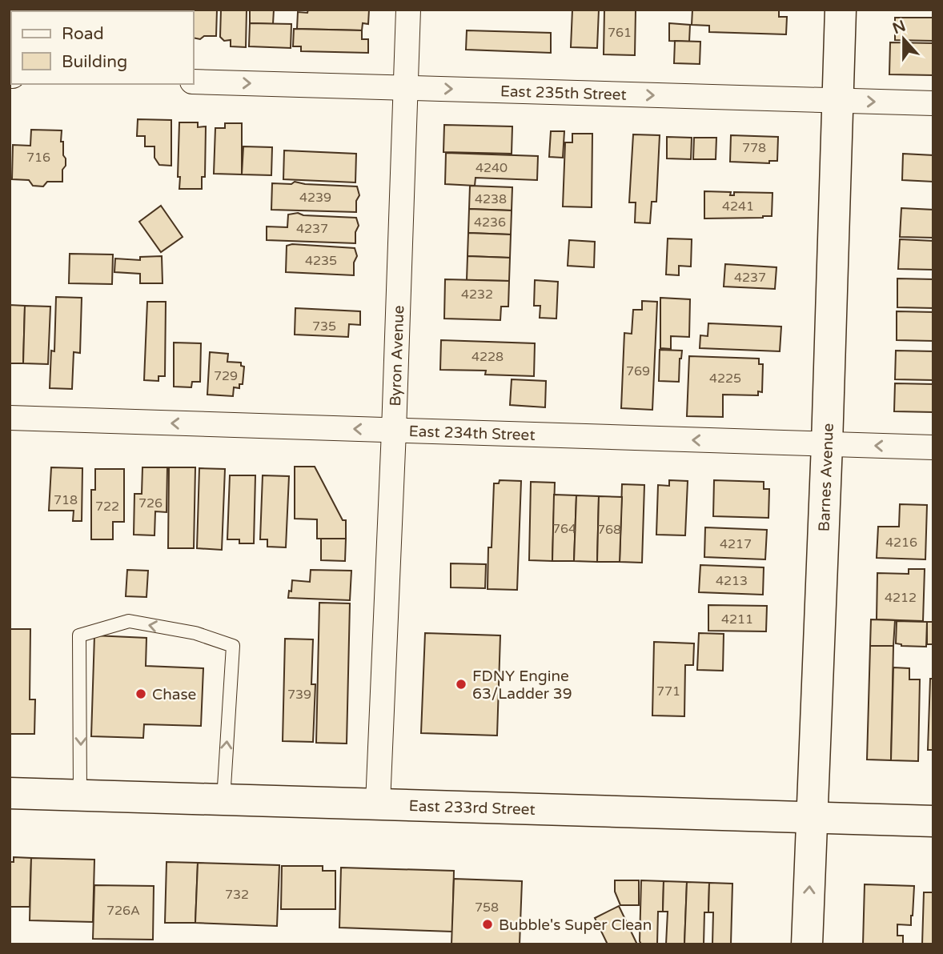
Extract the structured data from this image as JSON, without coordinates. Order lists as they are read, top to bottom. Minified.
{"streets":{"street":["East 235th Street","Byron Avenue","East 234th Street","Barnes Avenue","East 233rd Street"]},"crossings":[["East 235th Street","Byron Avenue"],["East 235th Street","Barnes Avenue"],["Byron Avenue","East 234th Street"],["Byron Avenue","East 233rd Street"],["East 234th Street","Barnes Avenue"],["Barnes Avenue","East 233rd Street"]],"one_way":["East 235th Street","East 234th Street"],"places":["FDNY Engine 63/Ladder 39","Chase","Bubble's Super Clean"],"house_numbers":["761","778","716","4240","4239","4238","4241","4236","4237","4235","4237","4232","735","4228","769","729","4225","718","726","722","764","768","4216","4217","4213","4212","4211","771","739","732","758","726A"],"legend":["Road","Building"],"north":"top"}
